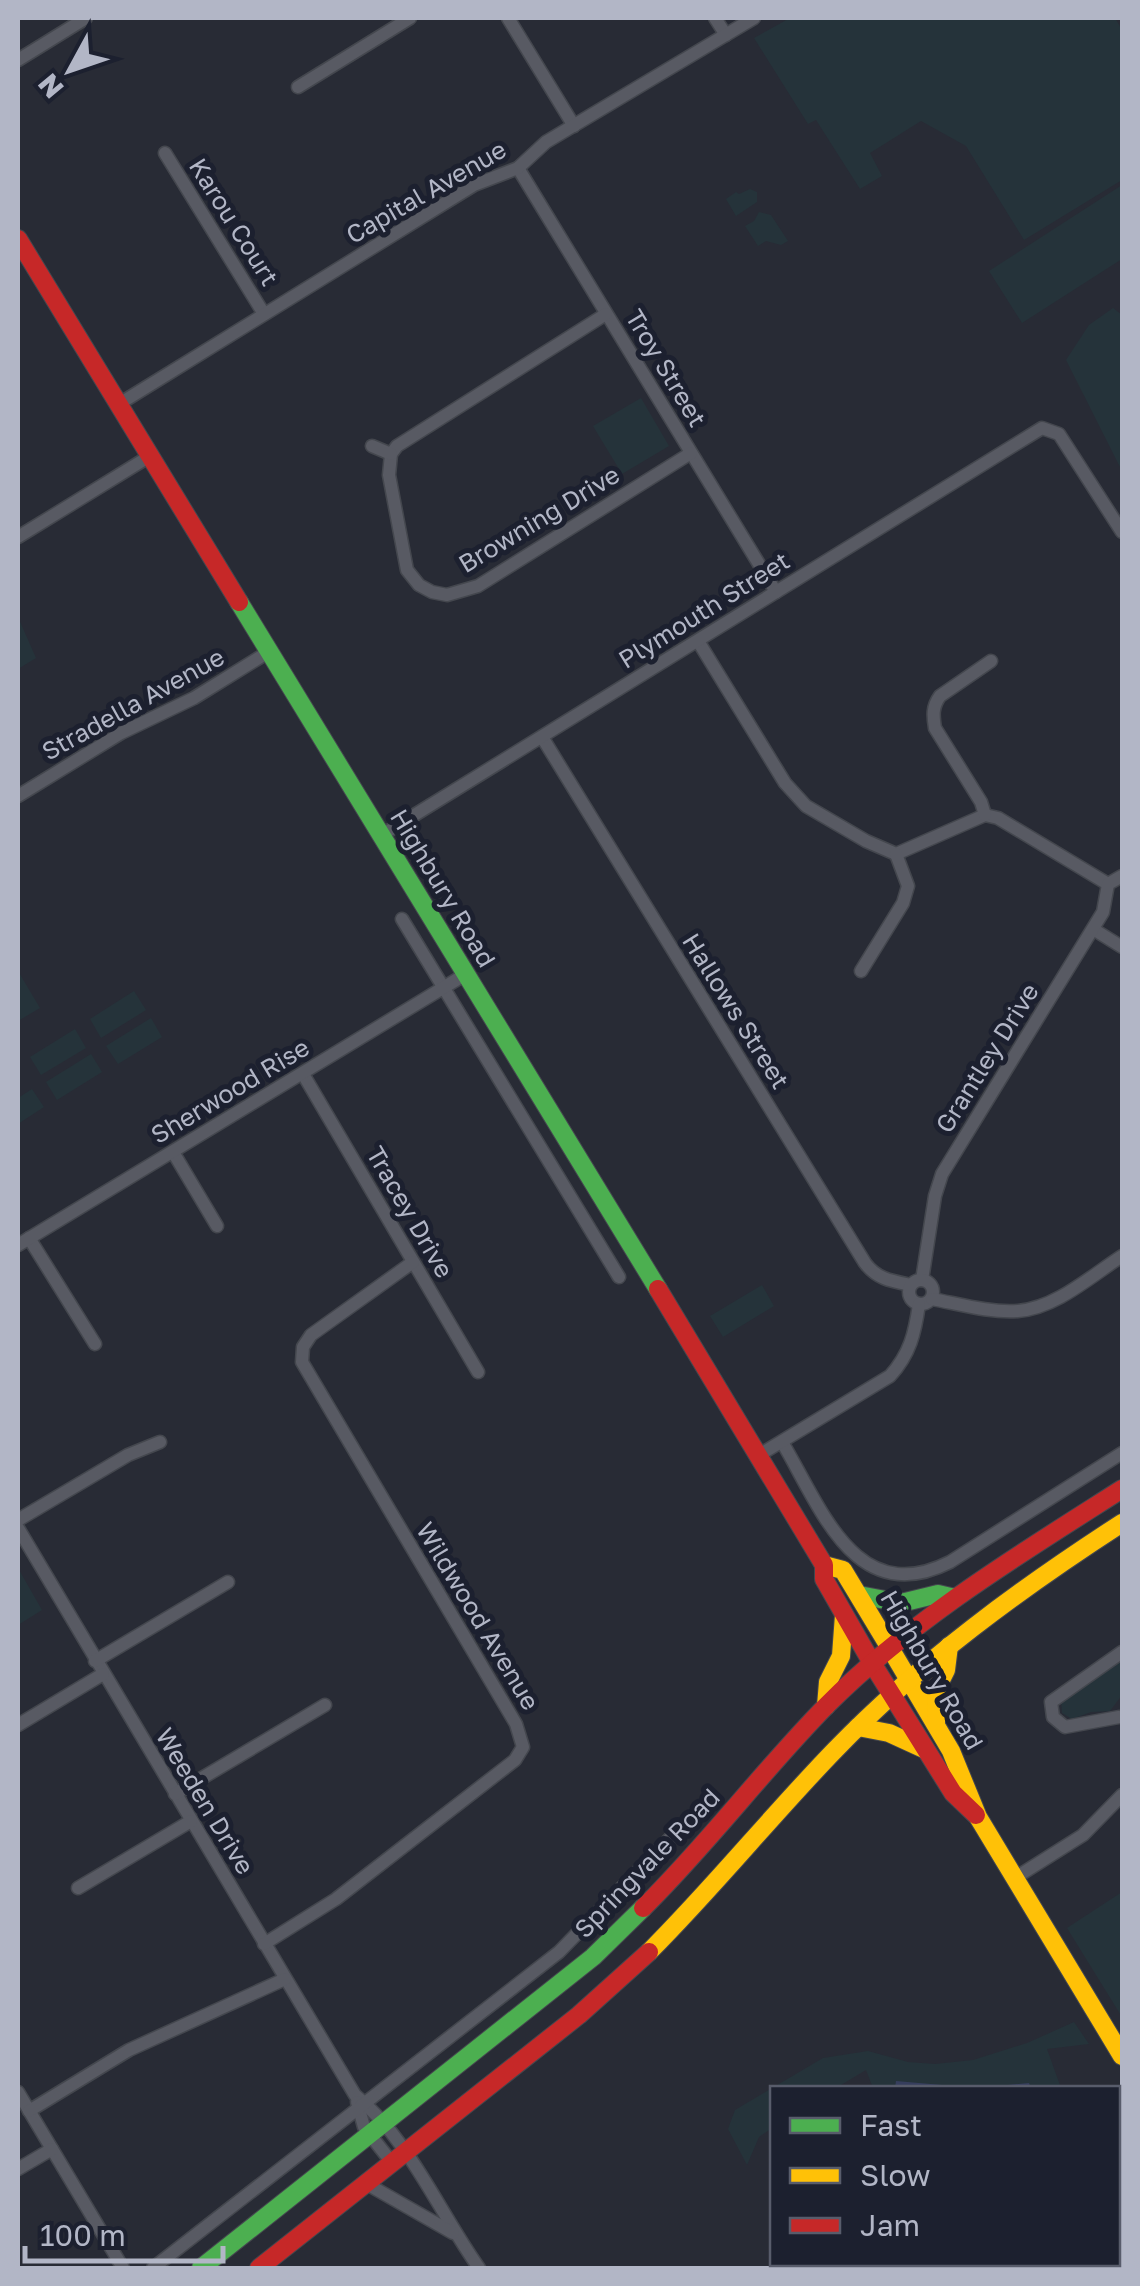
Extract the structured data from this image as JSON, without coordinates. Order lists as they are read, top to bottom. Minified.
{"streets":{"main road":["Highbury Road","Springvale Road"],"street":["Capital Avenue","Karou Court","Troy Street","Browning Drive","Plymouth Street","Stradella Avenue","Hallows Street","Grantley Drive","Sherwood Rise","Tracey Drive","Wildwood Avenue","Weeden Drive"]},"crossings":[["Capital Avenue","Karou Court"],["Capital Avenue","Troy Street"],["Capital Avenue","Highbury Road"],["Troy Street","Browning Drive"],["Troy Street","Plymouth Street"],["Plymouth Street","Highbury Road"],["Plymouth Street","Hallows Street"],["Stradella Avenue","Highbury Road"],["Highbury Road","Sherwood Rise"],["Highbury Road","Springvale Road"],["Hallows Street","Grantley Drive"],["Sherwood Rise","Tracey Drive"],["Tracey Drive","Wildwood Avenue"],["Wildwood Avenue","Weeden Drive"],["Weeden Drive","Springvale Road"]],"legend":["Fast","Slow","Jam"],"scale_bar":"100 m","north":"bottom left"}
